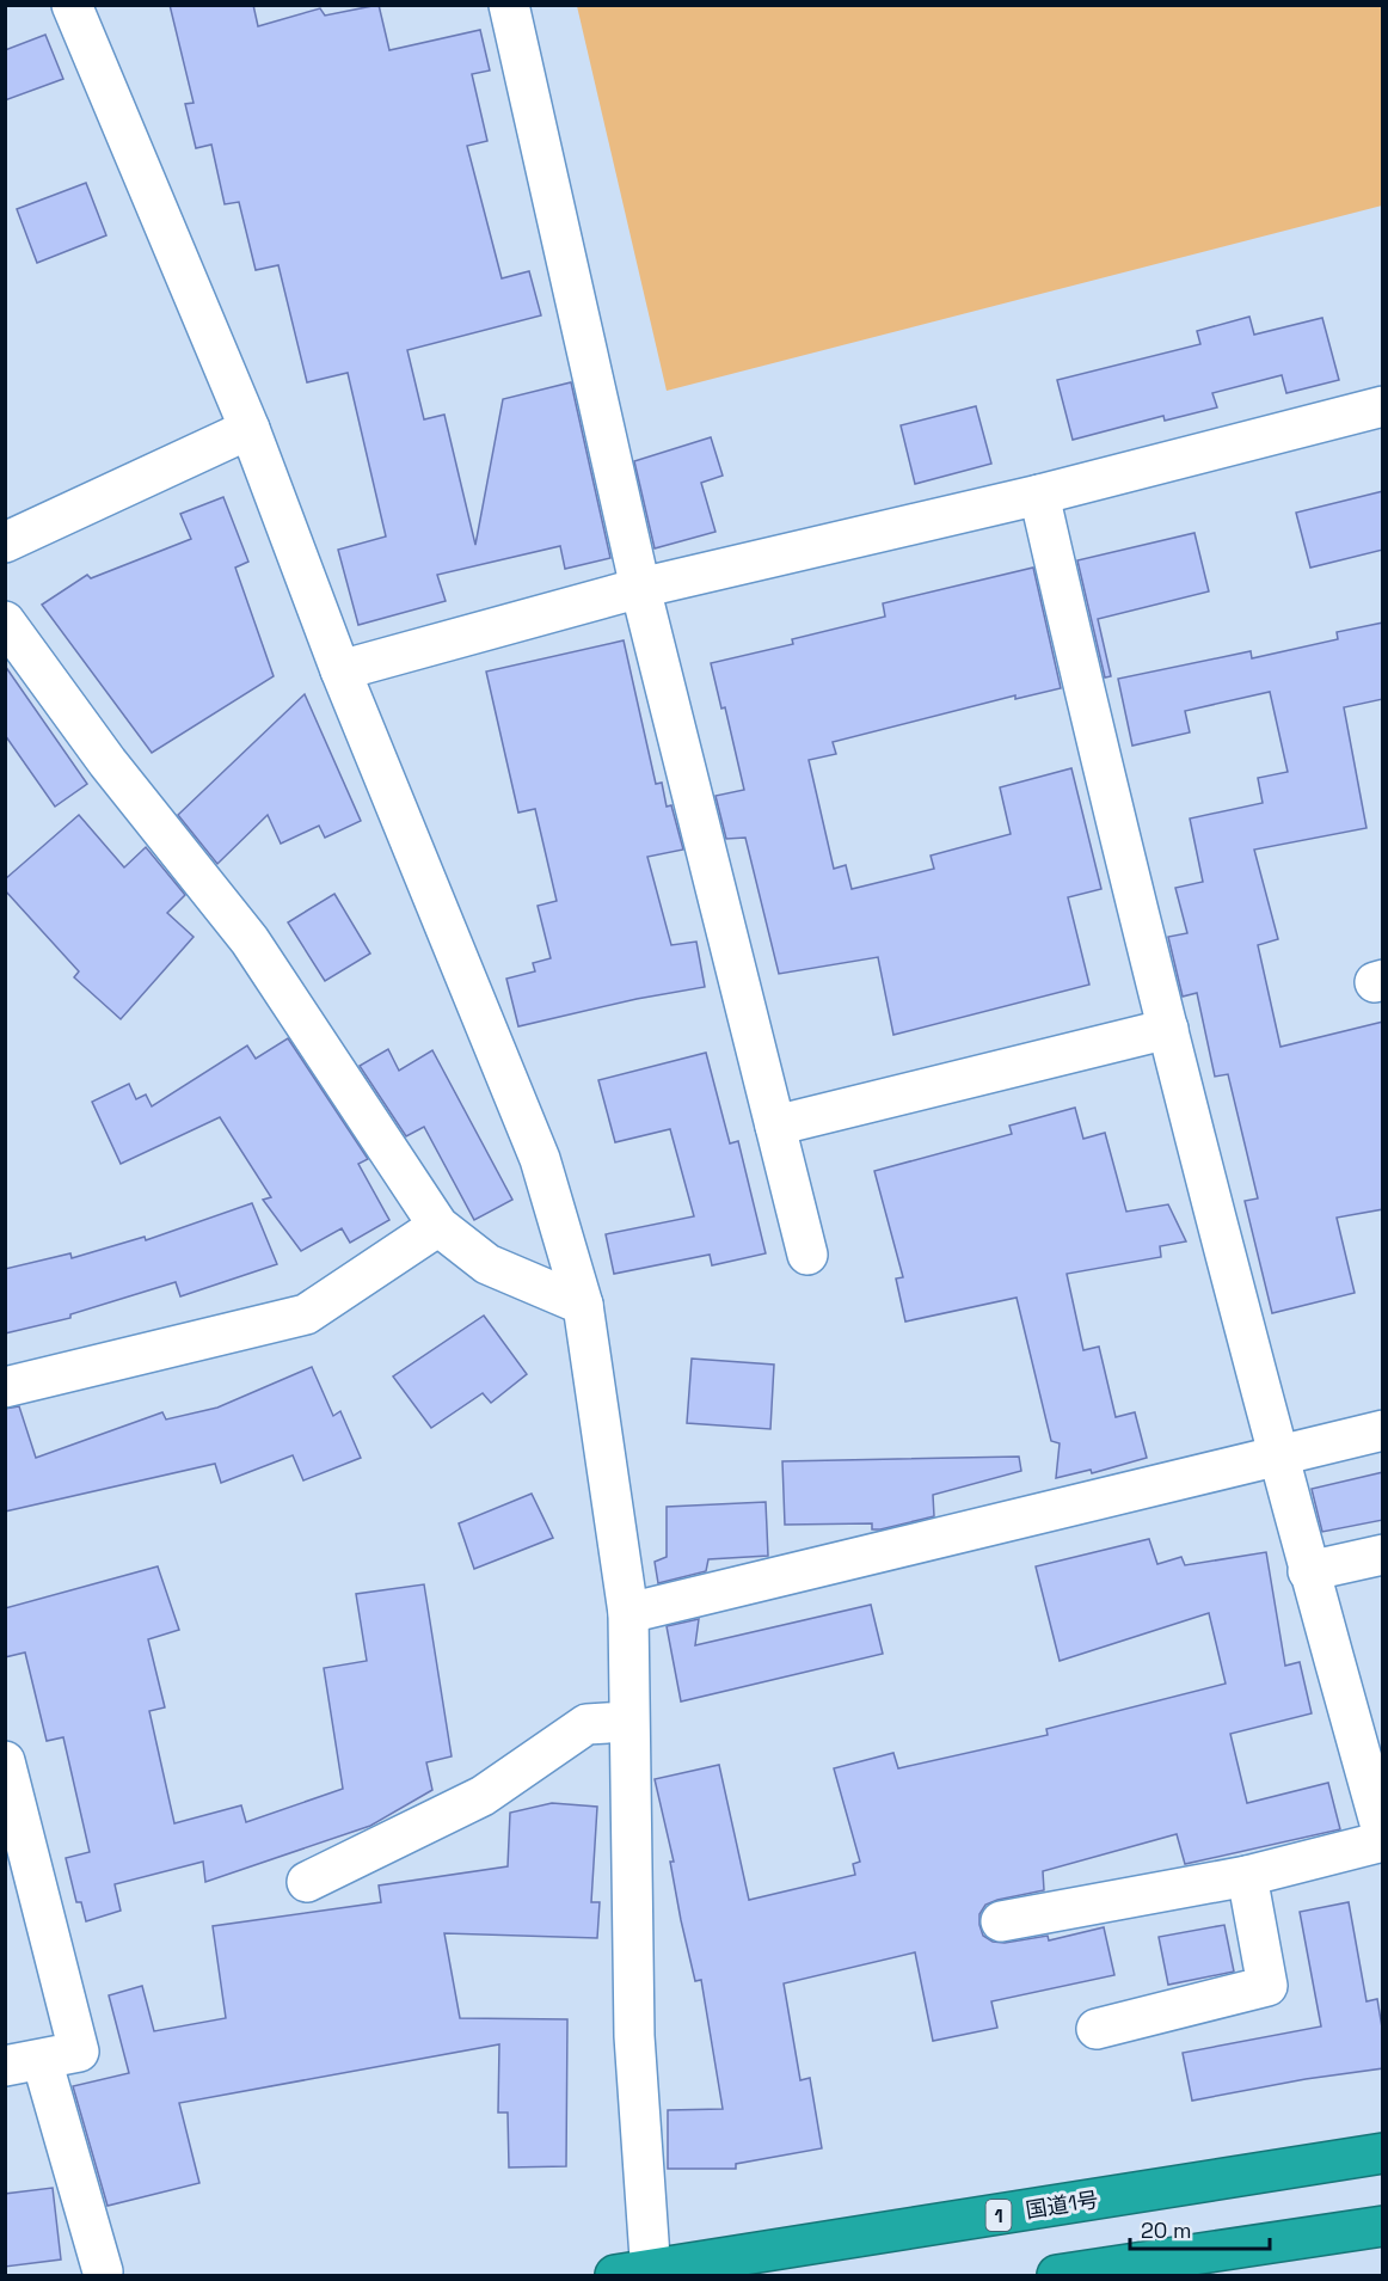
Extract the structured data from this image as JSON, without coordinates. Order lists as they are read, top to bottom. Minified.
{"streets":{"highway":["国道1号","1"]},"scale_bar":"20 m"}
